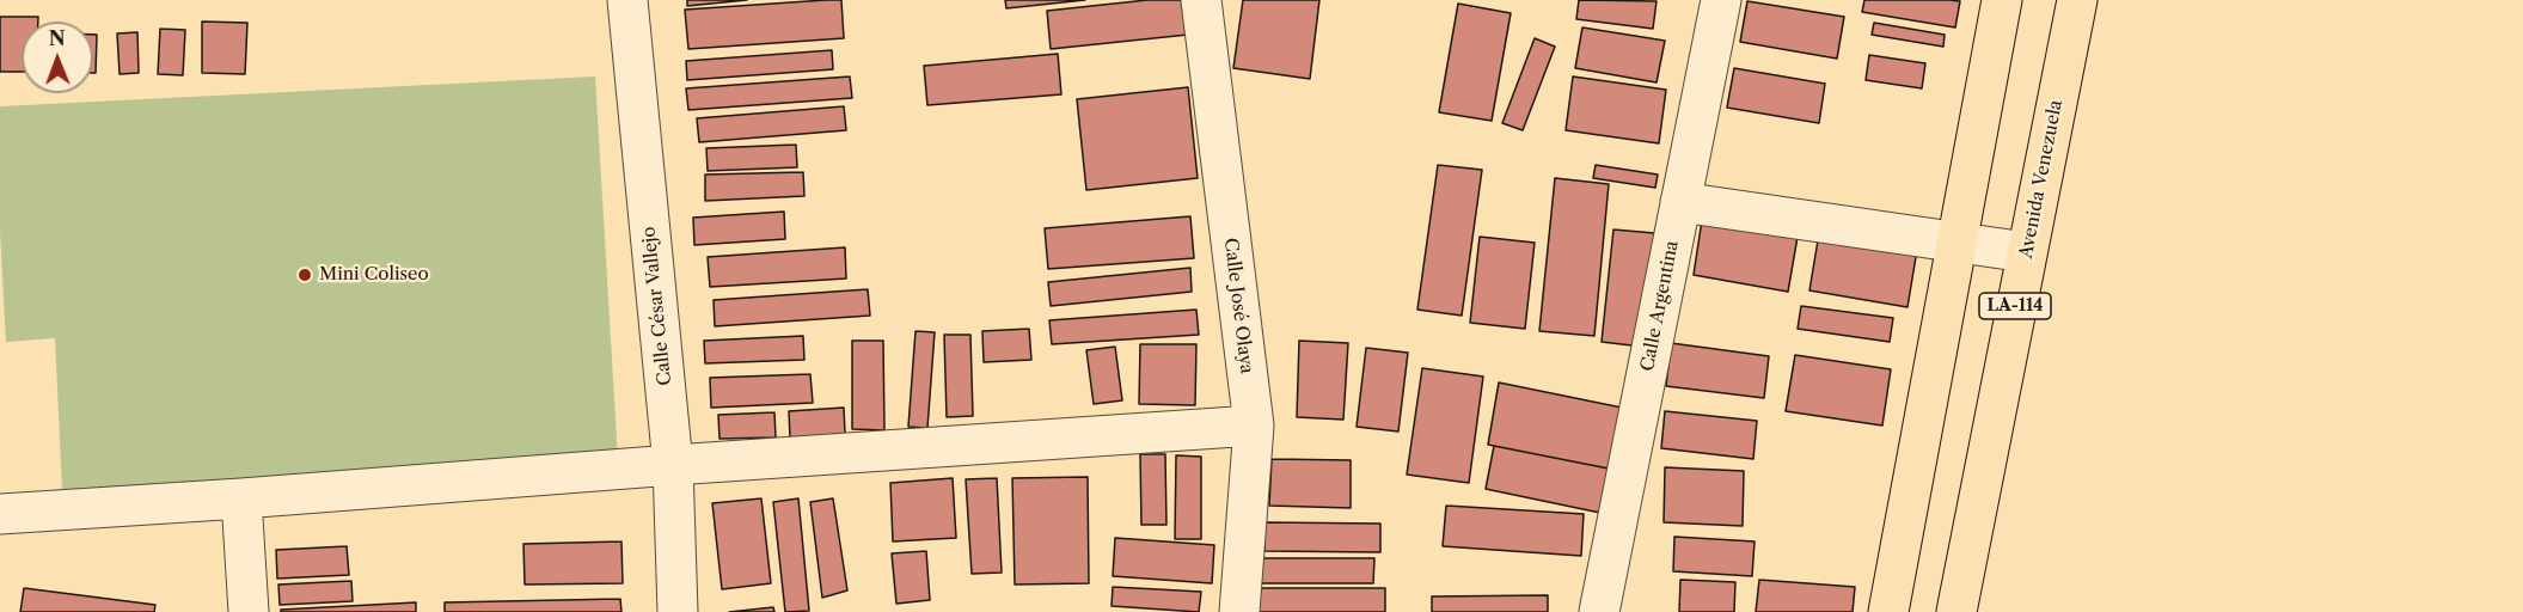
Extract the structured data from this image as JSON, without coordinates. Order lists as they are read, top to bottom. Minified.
{"streets":{"main road":["Avenida Venezuela","LA-114"],"street":["Calle César Vallejo","Calle José Olaya","Calle Argentina"]},"places":["Mini Coliseo"],"north":"top"}
